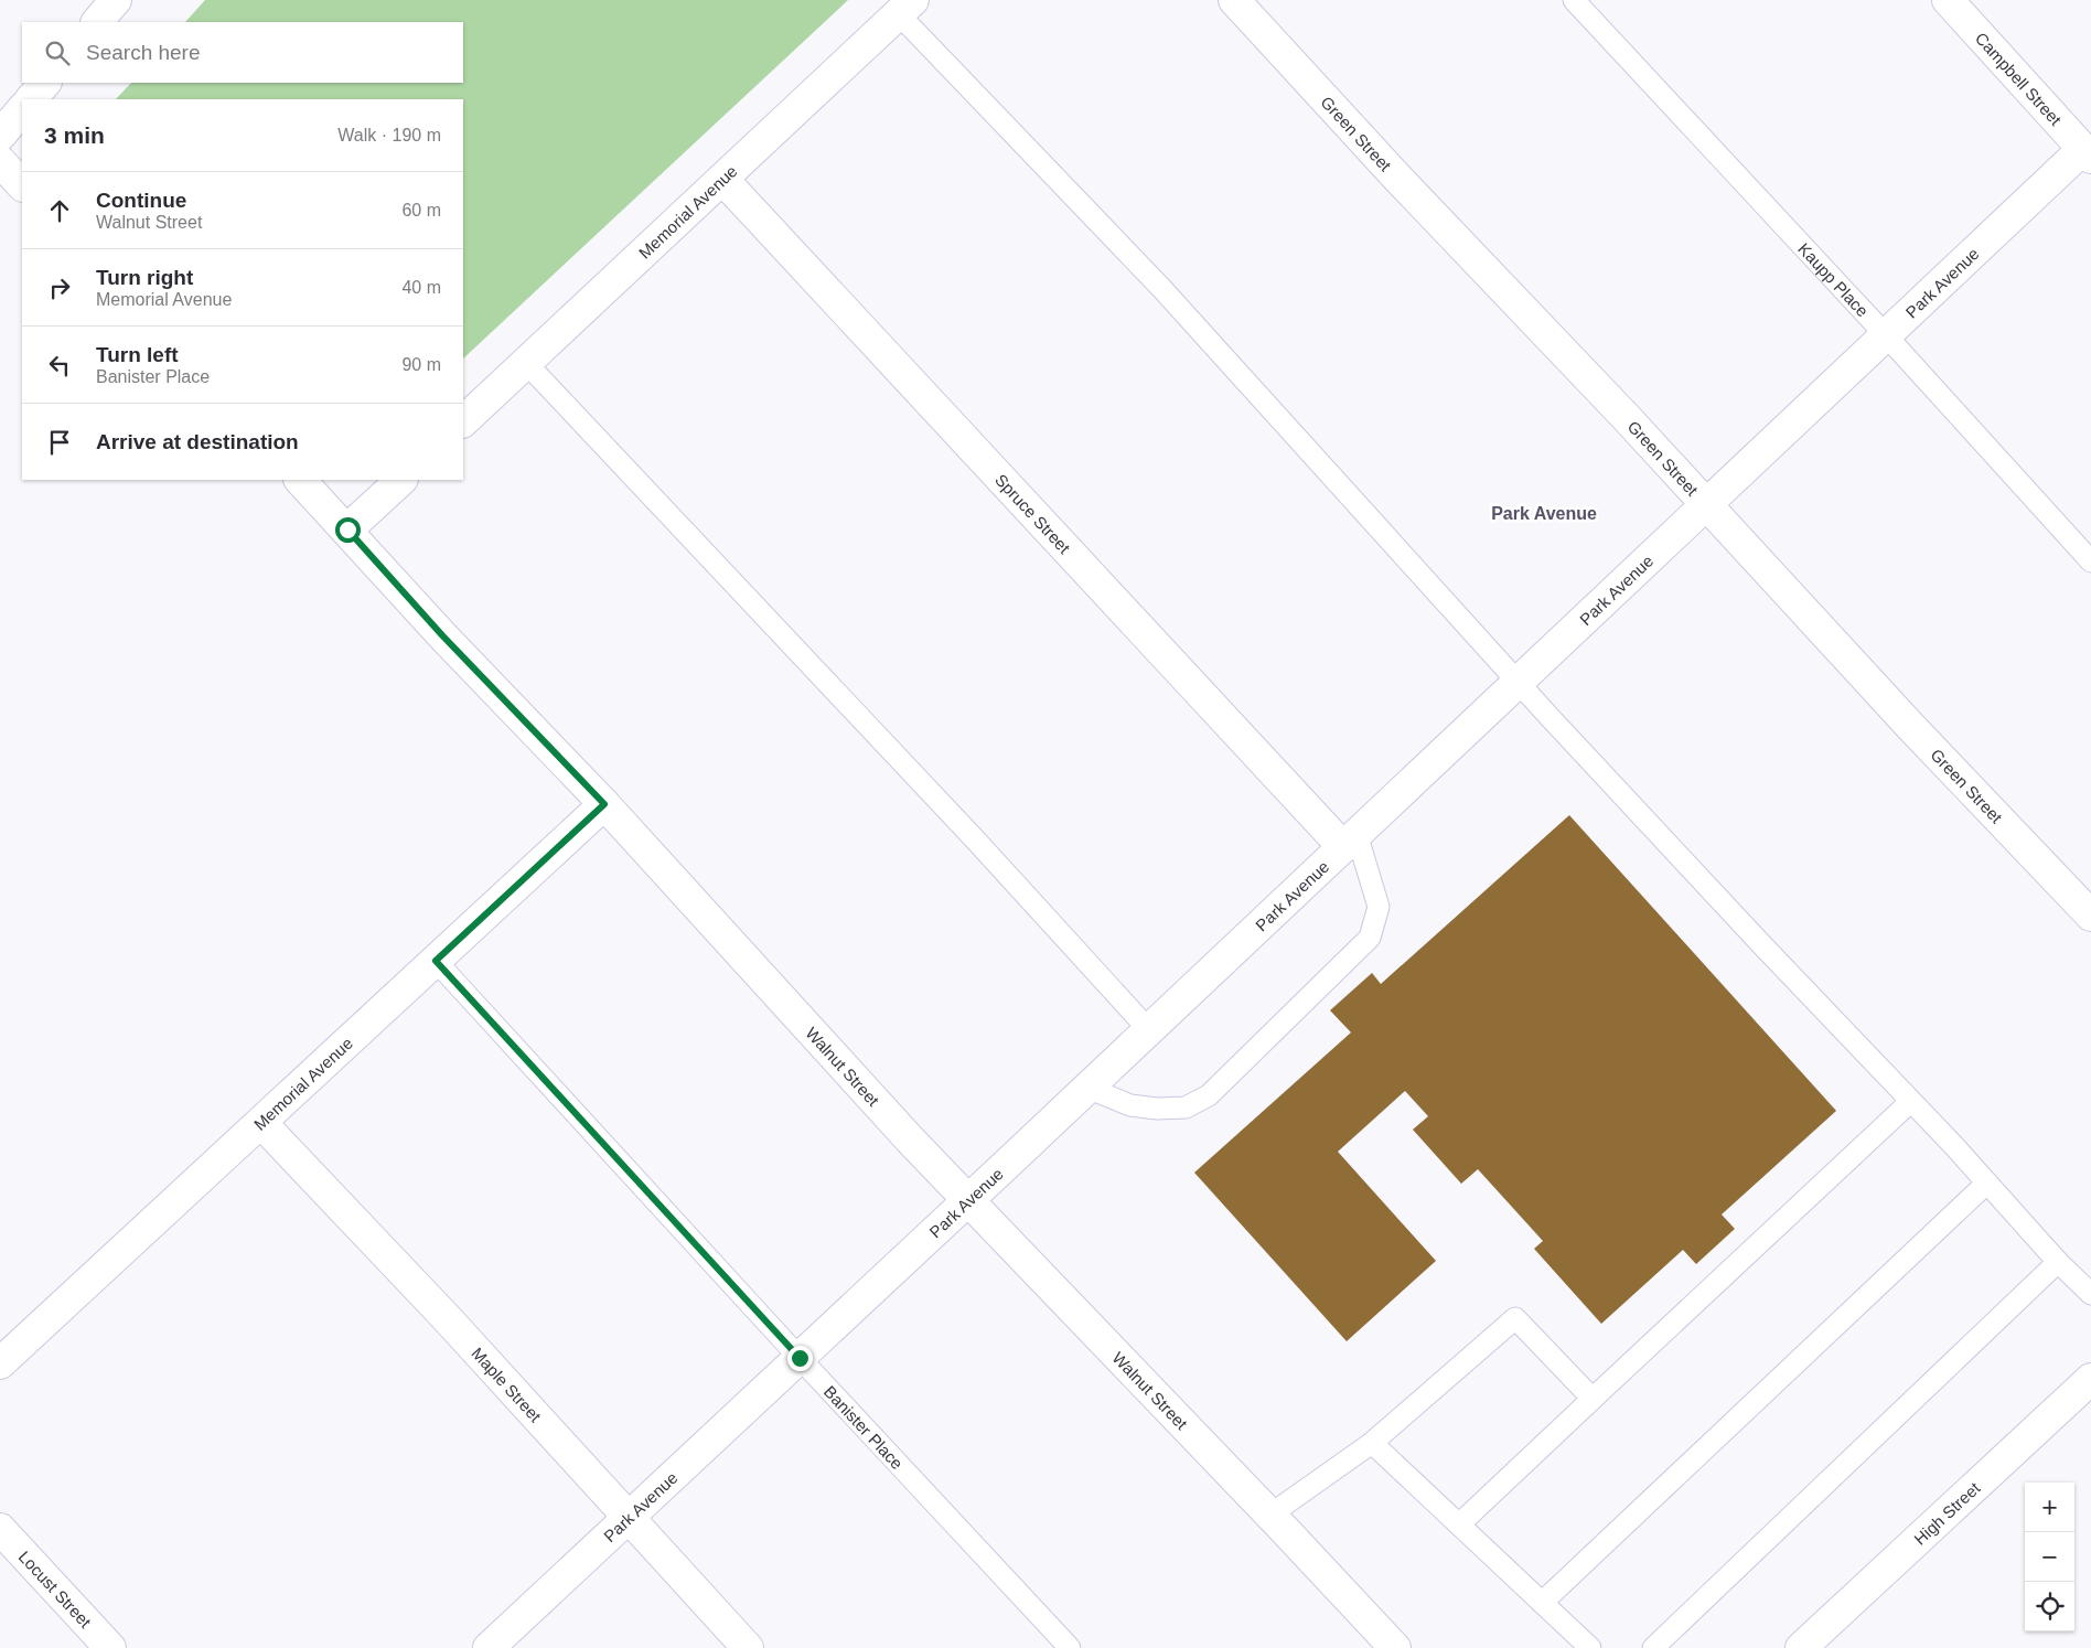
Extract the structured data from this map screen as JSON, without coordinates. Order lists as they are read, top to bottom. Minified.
{"streets":{"street":["Campbell Street","Green Street","Memorial Avenue","Park Avenue","Spruce Street","Walnut Street","Maple Street","High Street","Locust Street"],"lane":["Kaupp Place","Banister Place"]},"crossings":[["Campbell Street","Park Avenue"],["Green Street","Park Avenue"],["Memorial Avenue","Spruce Street"],["Memorial Avenue","Walnut Street"],["Memorial Avenue","Maple Street"],["Memorial Avenue","Banister Place"],["Kaupp Place","Park Avenue"],["Park Avenue","Spruce Street"],["Park Avenue","Walnut Street"],["Park Avenue","Maple Street"],["Park Avenue","Banister Place"]],"districts":["Park Avenue"],"page":{"search":"Search here","heading":["3 min","Walk · 190 m"],"list":[["Continue","Walnut Street","60 m"],["Turn right","Memorial Avenue","40 m"],["Turn left","Banister Place","90 m"],"Arrive at destination"],"map_buttons":["+","−"]}}
